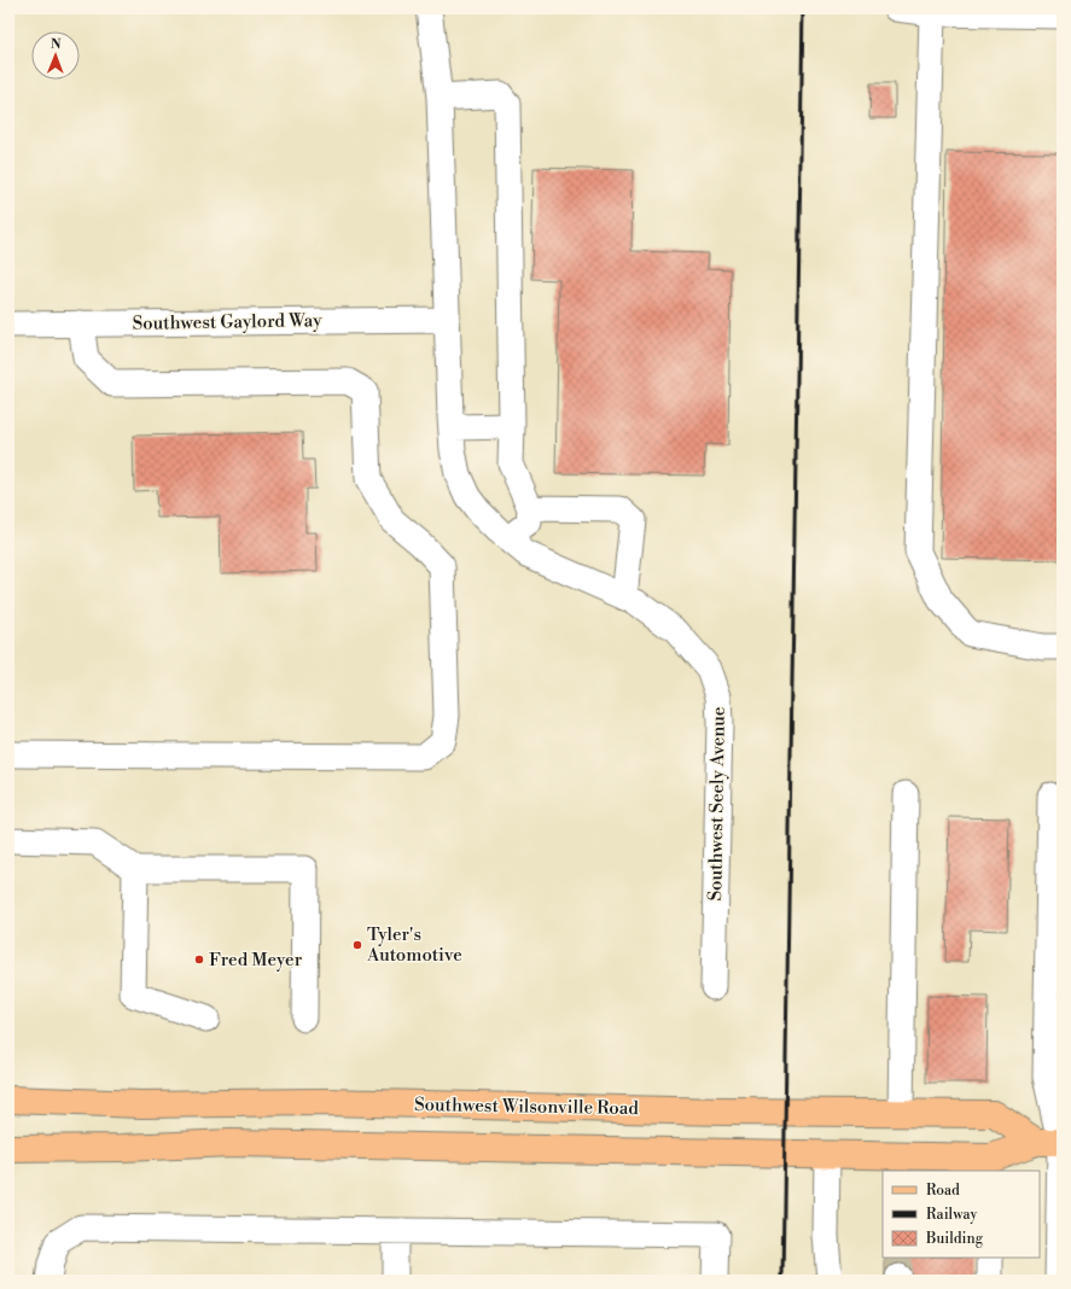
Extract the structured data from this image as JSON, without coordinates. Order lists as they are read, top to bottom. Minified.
{"streets":{"main road":["Southwest Wilsonville Road"],"street":["Southwest Gaylord Way","Southwest Seely Avenue"]},"crossings":[["Southwest Gaylord Way","Southwest Seely Avenue"]],"places":["Tyler's Automotive","Fred Meyer"],"legend":["Road","Railway","Building"],"north":"top"}
